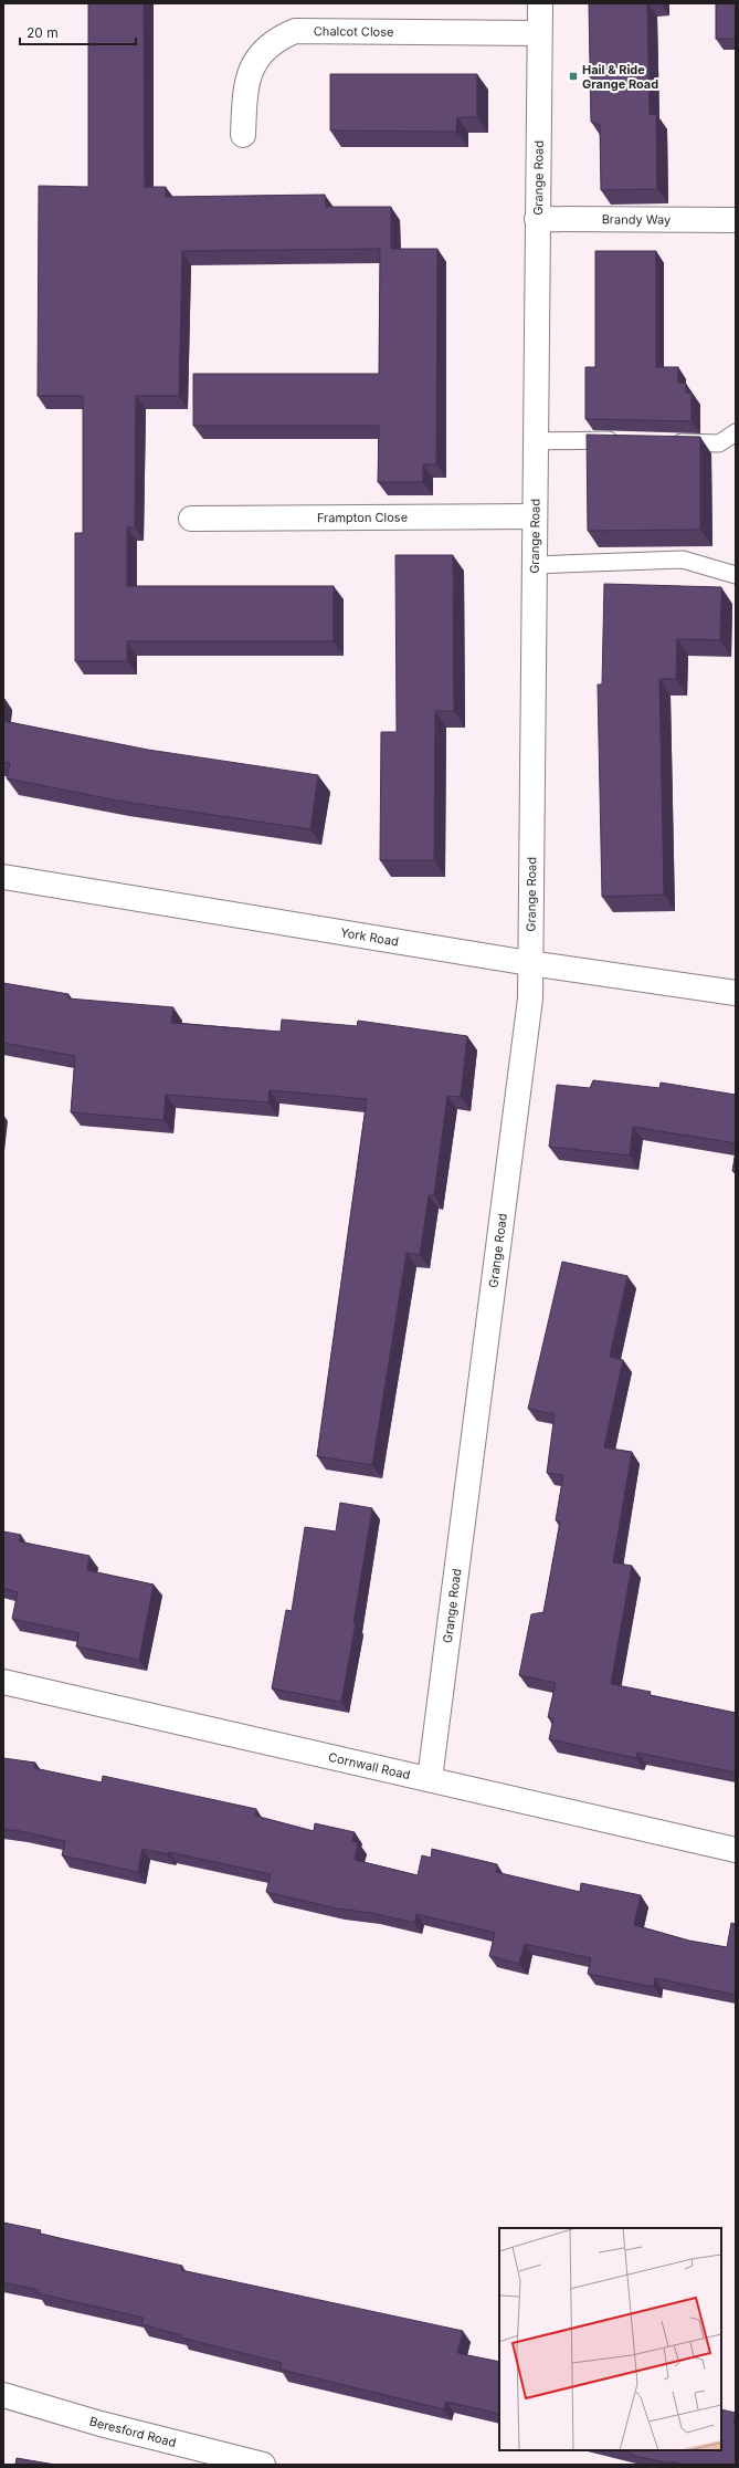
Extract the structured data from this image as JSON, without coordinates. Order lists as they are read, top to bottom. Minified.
{"streets":{"street":["Chalcot Close","Grange Road","Brandy Way","Frampton Close","York Road","Cornwall Road","Beresford Road"]},"crossings":[["Chalcot Close","Grange Road"],["Grange Road","Brandy Way"],["Grange Road","Frampton Close"],["Grange Road","York Road"],["Grange Road","Cornwall Road"]],"places":{"transit":["Hail & Ride Grange Road"]},"scale_bar":"20 m"}
